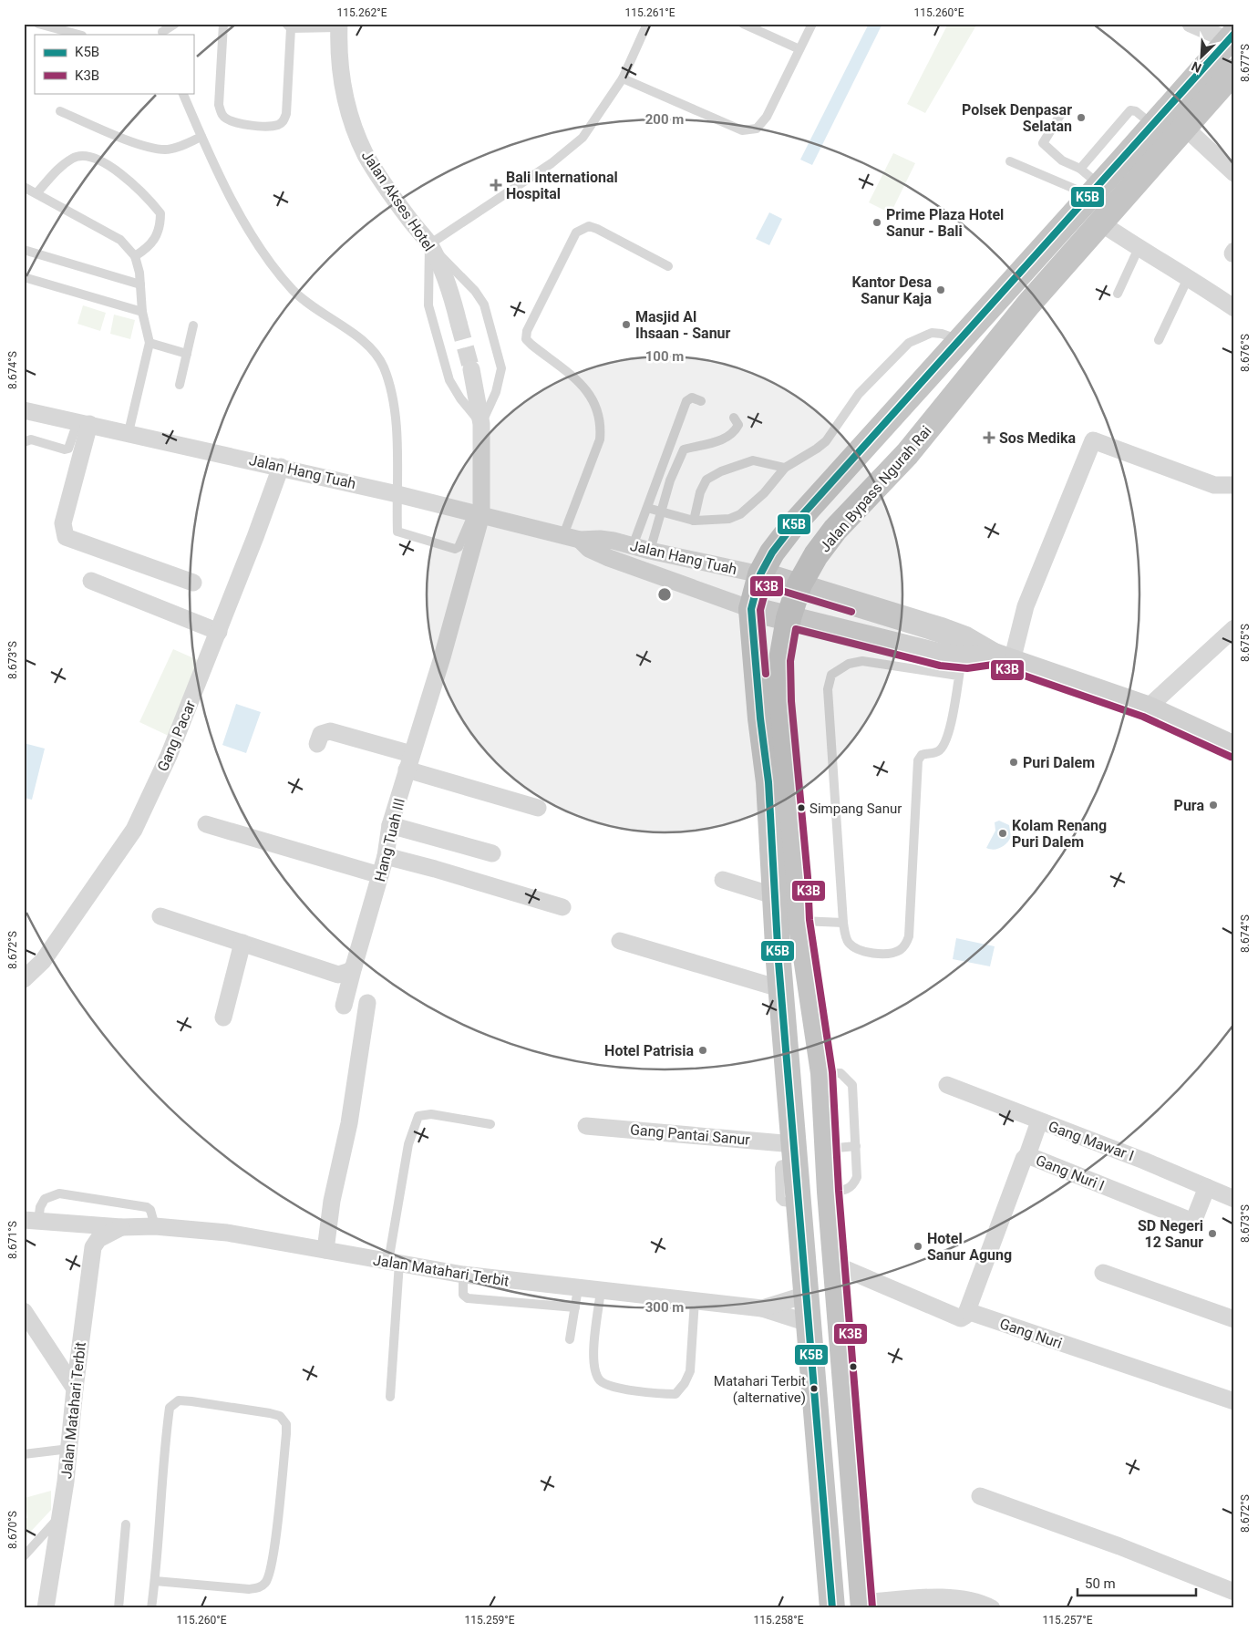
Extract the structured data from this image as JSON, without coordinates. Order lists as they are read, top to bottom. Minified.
{"streets":{"highway":["Jalan Bypass Ngurah Rai"],"main road":["Jalan Hang Tuah"],"street":["Jalan Akses Hotel","Gang Pacar","Hang Tuah III","Gang Pantai Sanur","Gang Mawar I","Gang Nuri I","Jalan Matahari Terbit","Gang Nuri"]},"crossings":[["Jalan Hang Tuah","Jalan Bypass Ngurah Rai"],["Jalan Hang Tuah","Gang Pacar"],["Jalan Hang Tuah","Hang Tuah III"],["Jalan Bypass Ngurah Rai","Gang Pantai Sanur"],["Jalan Bypass Ngurah Rai","Jalan Matahari Terbit"],["Jalan Bypass Ngurah Rai","Gang Nuri"],["Gang Mawar I","Gang Nuri I"],["Gang Nuri I","Gang Nuri"]],"places":{"other":["Polsek Denpasar Selatan","Prime Plaza Hotel Sanur - Bali","Kantor Desa Sanur Kaja","Masjid Al Ihsaan - Sanur","Puri Dalem","Pura","Simpang Sanur","Kolam Renang Puri Dalem","Hotel Patrisia","SD Negeri 12 Sanur","Hotel Sanur Agung","Matahari Terbit (alternative)"],"health":["Bali International Hospital","Sos Medika"]},"lines":["transit line K5B","transit line K3B"],"legend":["K5B","K3B"],"scale_bar":"50 m","north":"bottom left","coordinates":["115.262°E","115.261°E","115.260°E","8.677°S","8.676°S","8.674°S","8.675°S","8.673°S","8.672°S","8.671°S","8.670°S","115.259°E","115.258°E","115.257°E"],"rings":["200 m","100 m","300 m"]}
